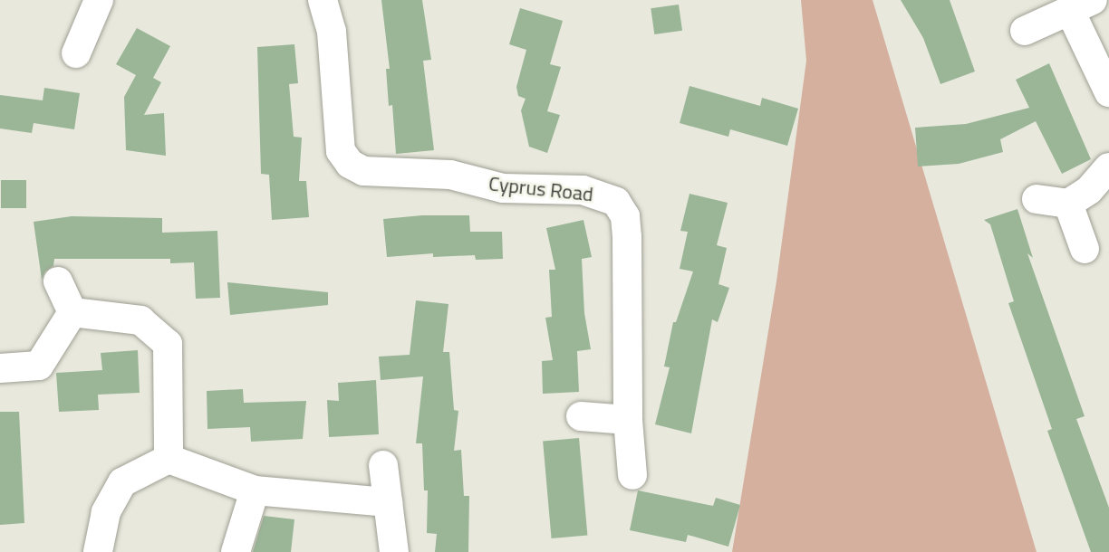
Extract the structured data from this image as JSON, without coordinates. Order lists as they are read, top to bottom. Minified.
{"streets":{"street":["Cyprus Road"]}}
